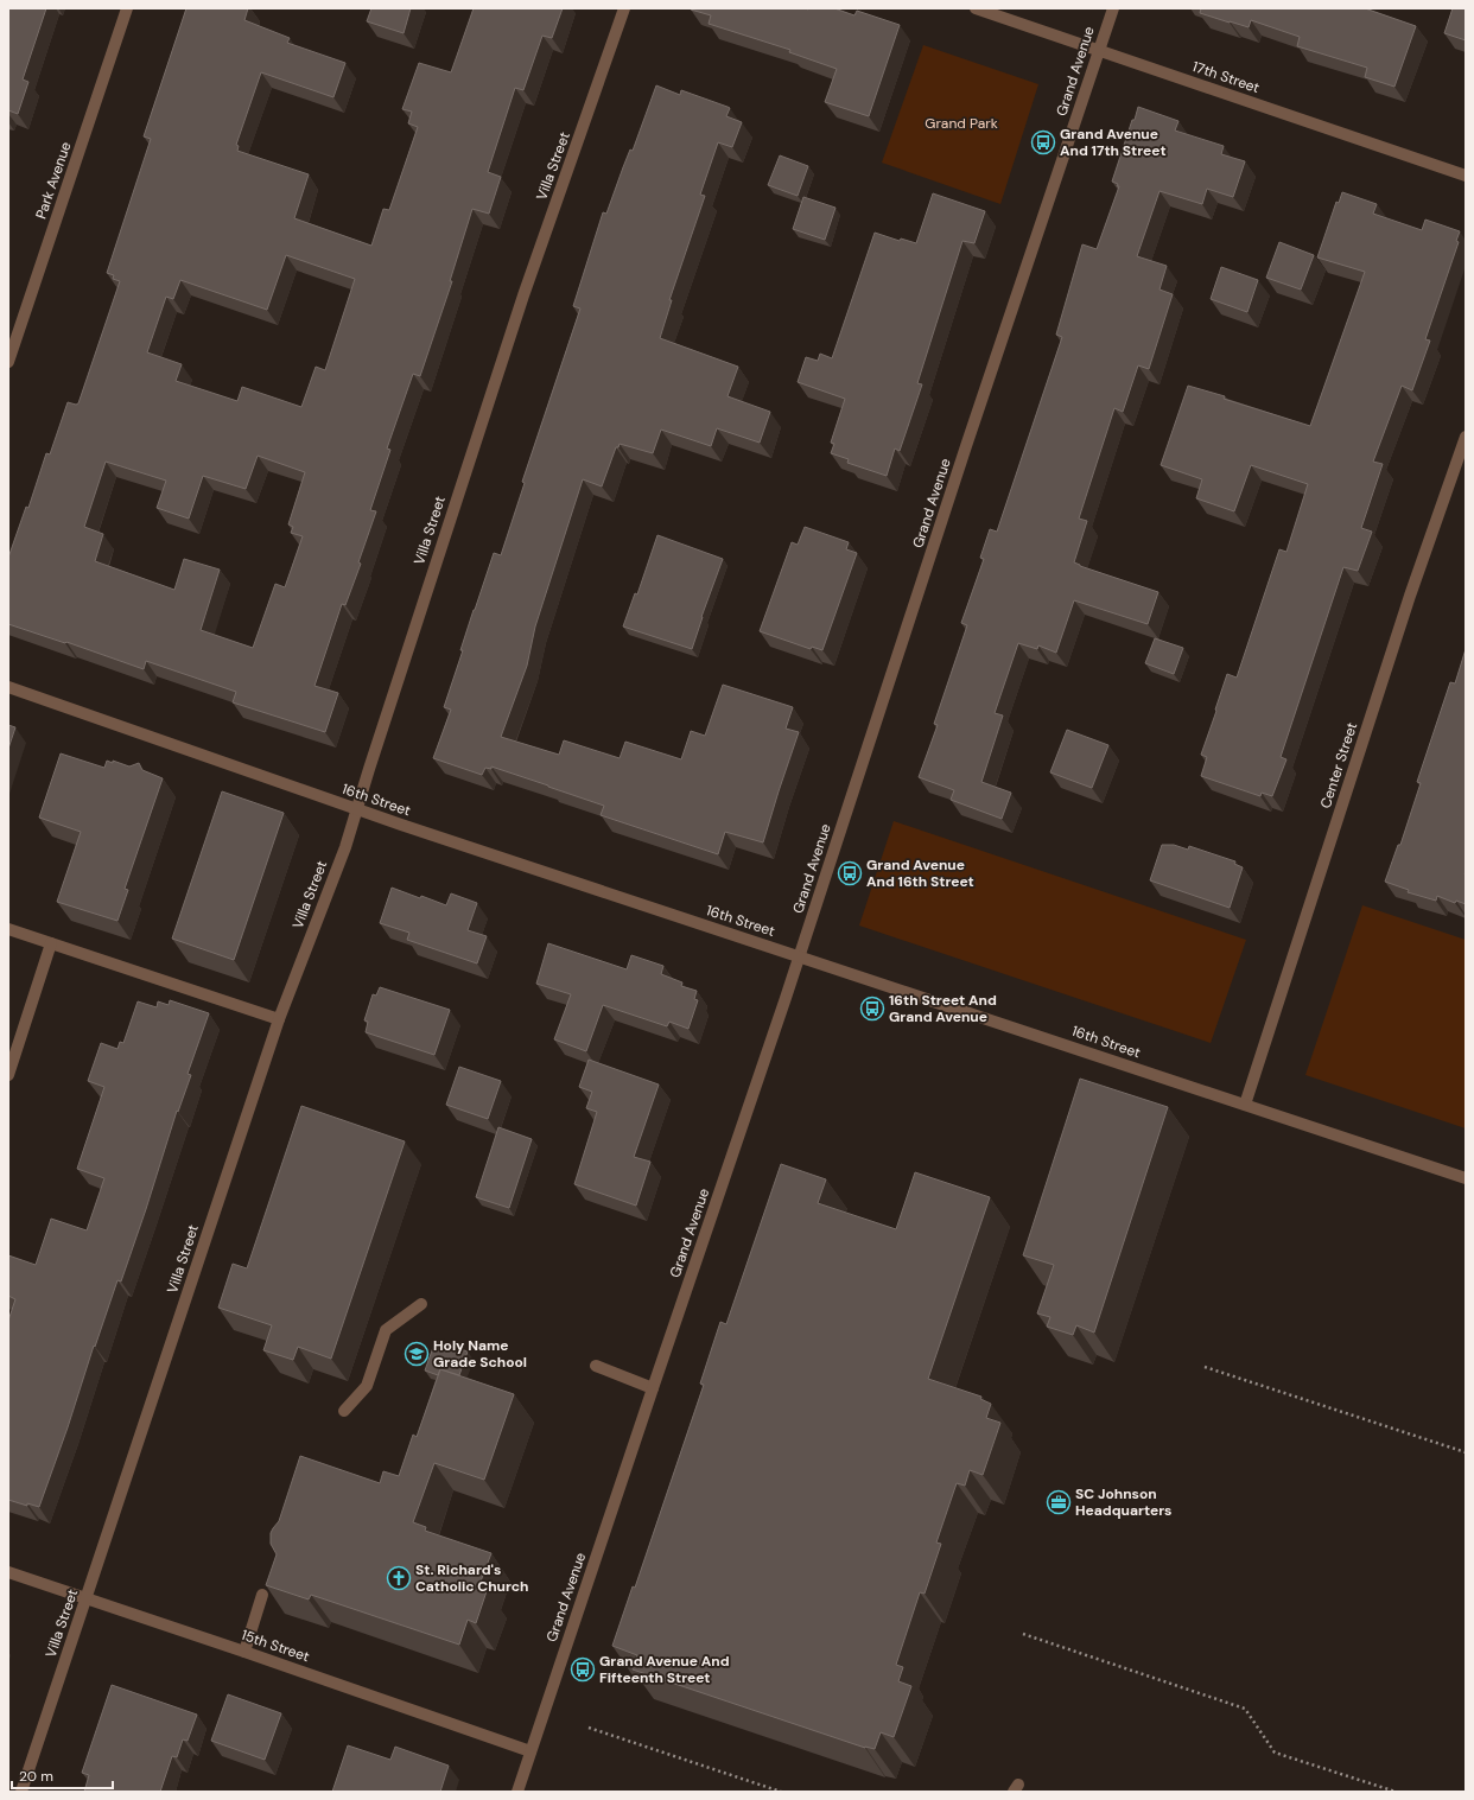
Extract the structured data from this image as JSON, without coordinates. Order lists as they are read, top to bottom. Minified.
{"streets":{"street":["Grand Avenue","17th Street","Villa Street","Park Avenue","Center Street","16th Street","15th Street"]},"crossings":[["Grand Avenue","17th Street"],["Grand Avenue","16th Street"],["Grand Avenue","15th Street"],["Villa Street","16th Street"],["Villa Street","15th Street"],["Center Street","16th Street"]],"parks":["Grand Park"],"places":{"bus stop":["Grand Avenue And 17th Street","Grand Avenue And 16th Street","16th Street And Grand Avenue","Grand Avenue And Fifteenth Street"],"school or university":["Holy Name Grade School"],"office":["SC Johnson Headquarters"],"church":["St. Richard's Catholic Church"]},"scale_bar":"20 m"}
